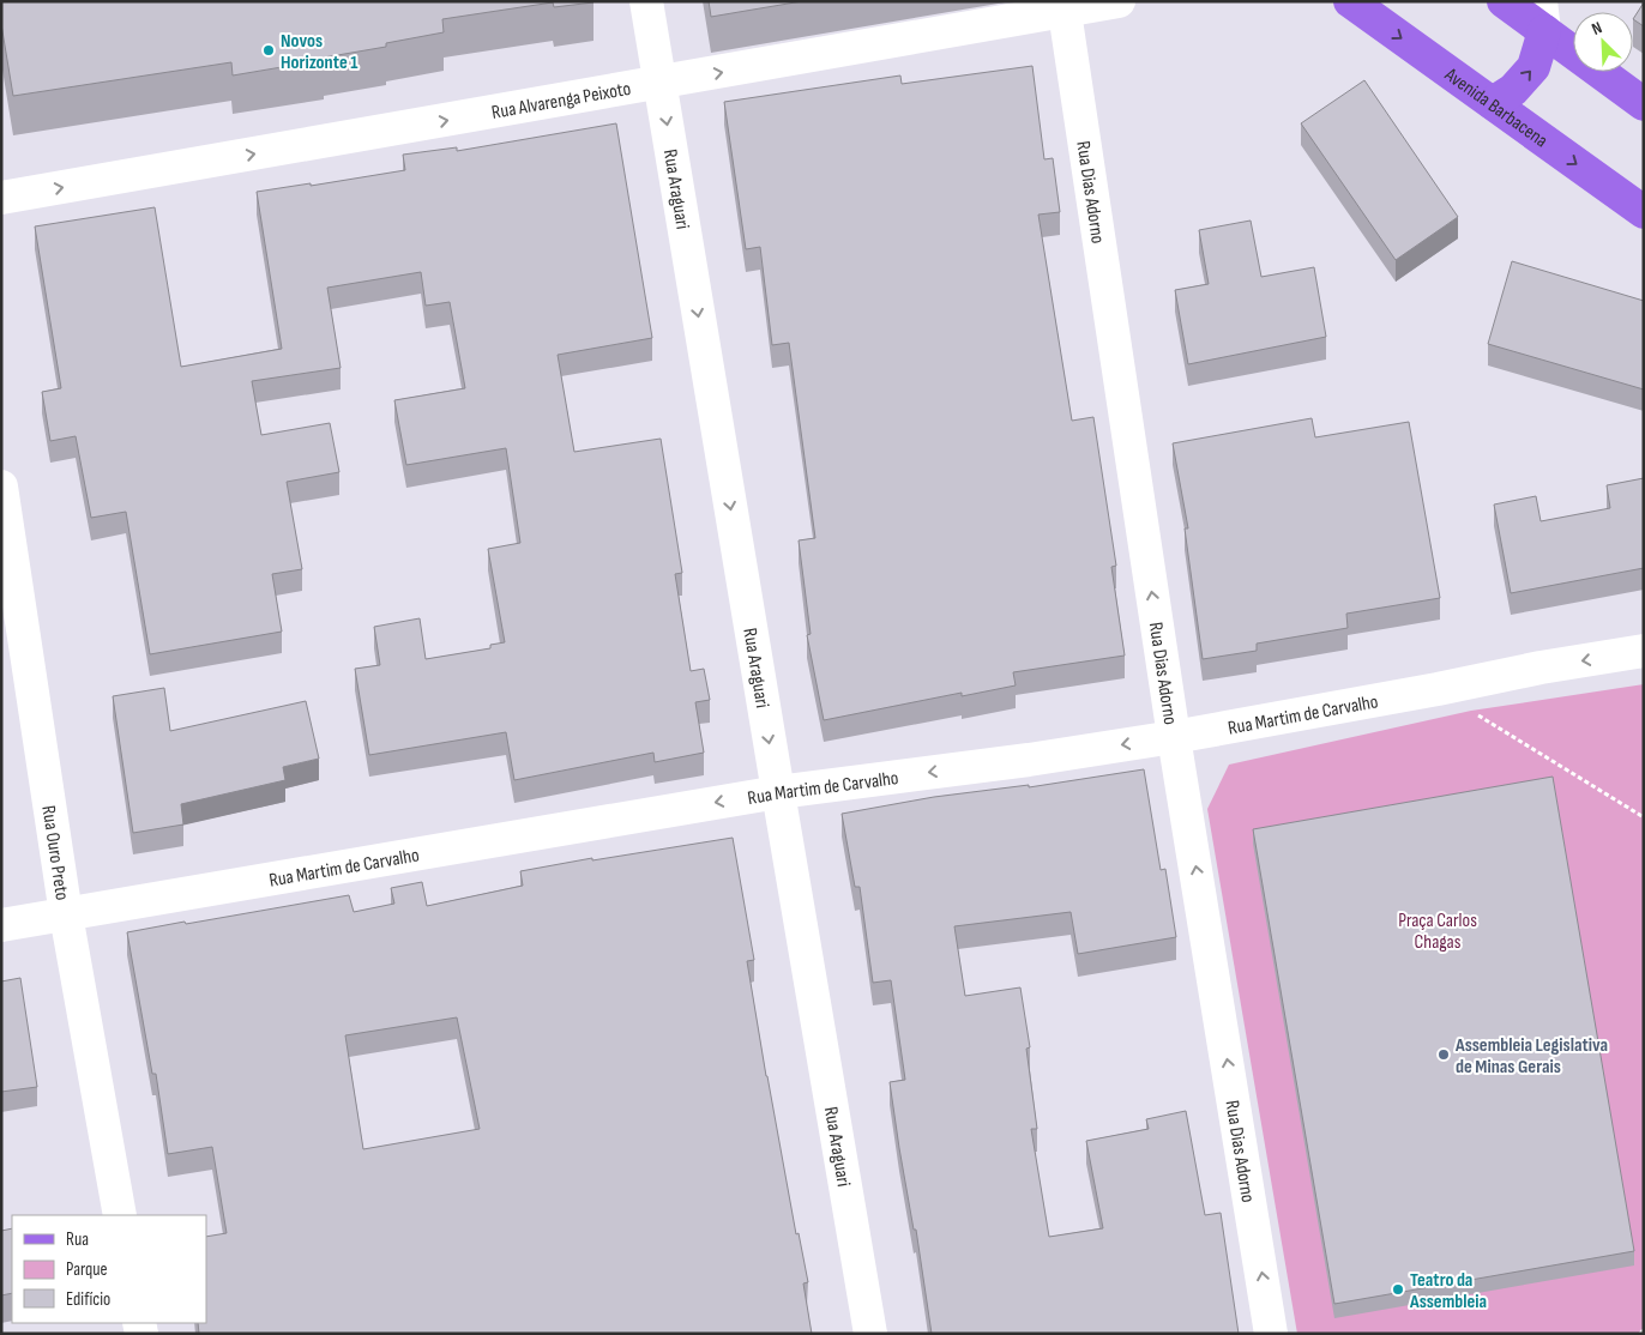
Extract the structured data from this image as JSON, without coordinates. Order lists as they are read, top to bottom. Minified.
{"streets":{"main road":["Avenida Barbacena"],"street":["Rua Alvarenga Peixoto","Rua Araguari","Rua Dias Adorno","Rua Martim de Carvalho","Rua Ouro Preto"]},"crossings":[["Rua Alvarenga Peixoto","Rua Araguari"],["Rua Alvarenga Peixoto","Rua Dias Adorno"],["Rua Araguari","Rua Martim de Carvalho"],["Rua Dias Adorno","Rua Martim de Carvalho"],["Rua Martim de Carvalho","Rua Ouro Preto"]],"one_way":["Rua Alvarenga Peixoto","Rua Araguari","Rua Dias Adorno","Rua Martim de Carvalho"],"parks":["Praça Carlos Chagas"],"places":["Novos Horizonte 1","Assembleia Legislativa de Minas Gerais","Teatro da Assembleia"],"legend":["Rua","Parque","Edifício"],"north":"top left"}
